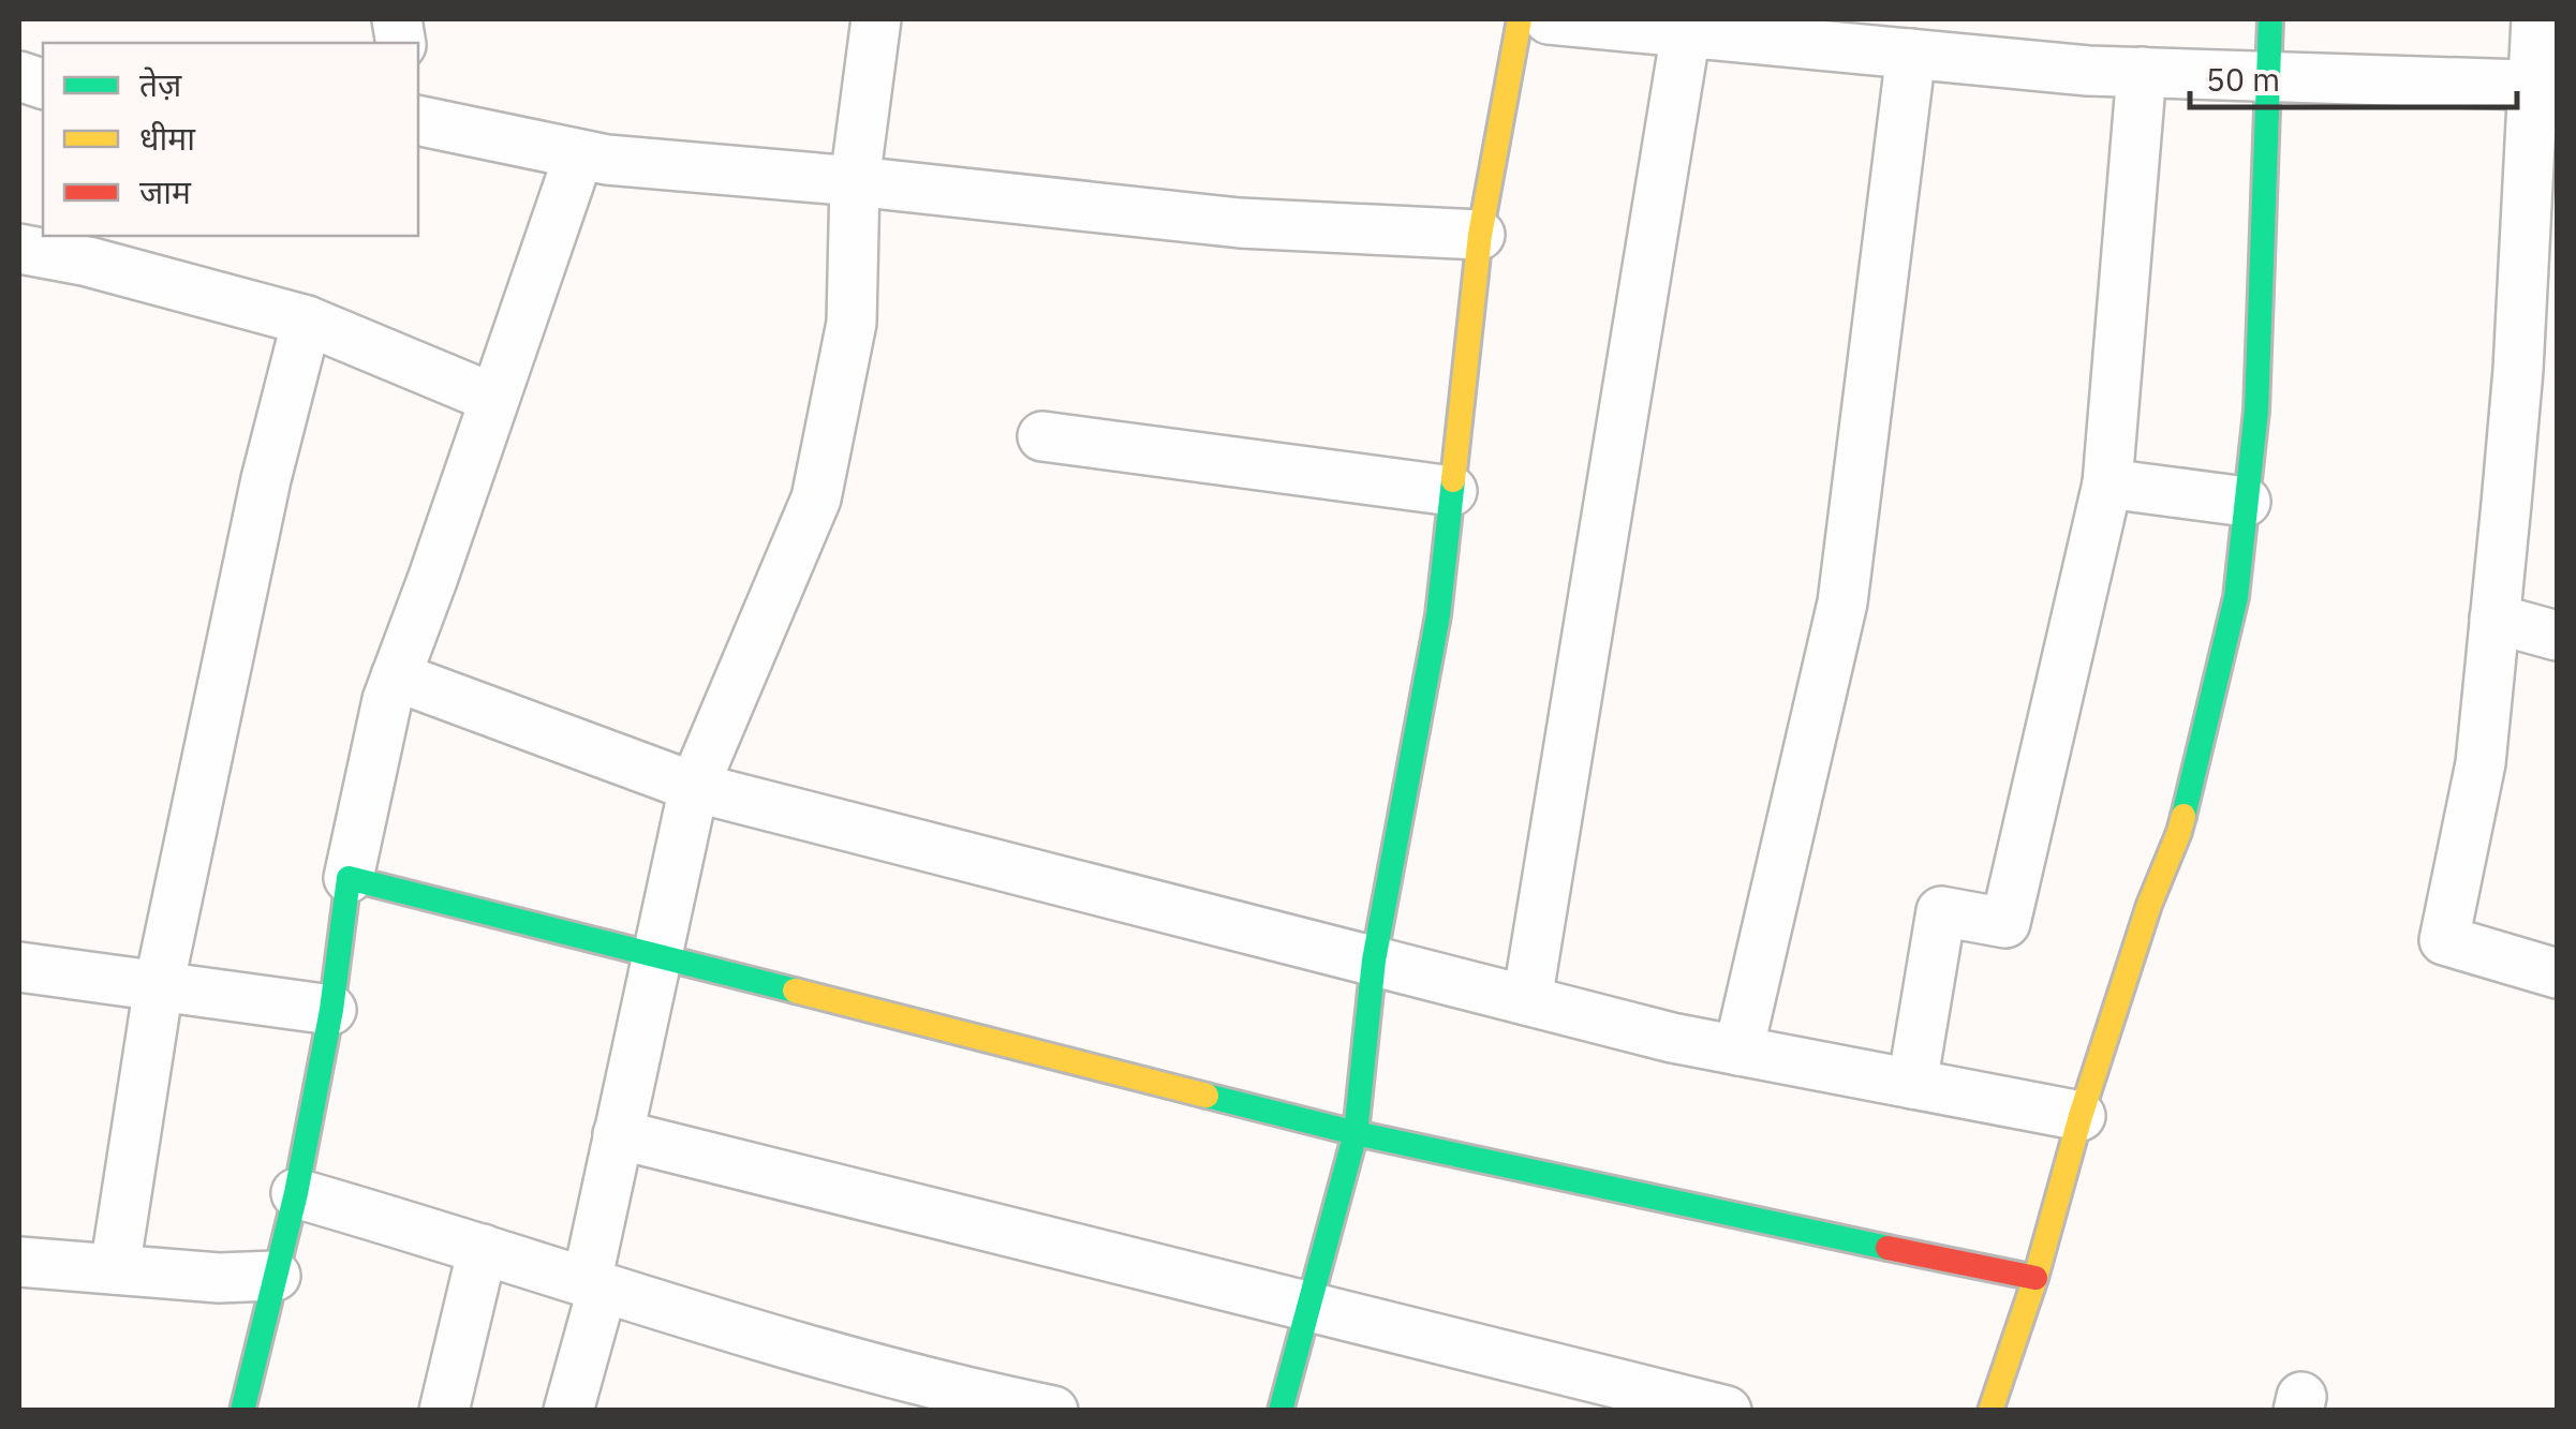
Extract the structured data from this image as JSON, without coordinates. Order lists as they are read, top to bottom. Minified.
{"legend":["तेज़","धीमा","जाम"],"scale_bar":"50 m"}
